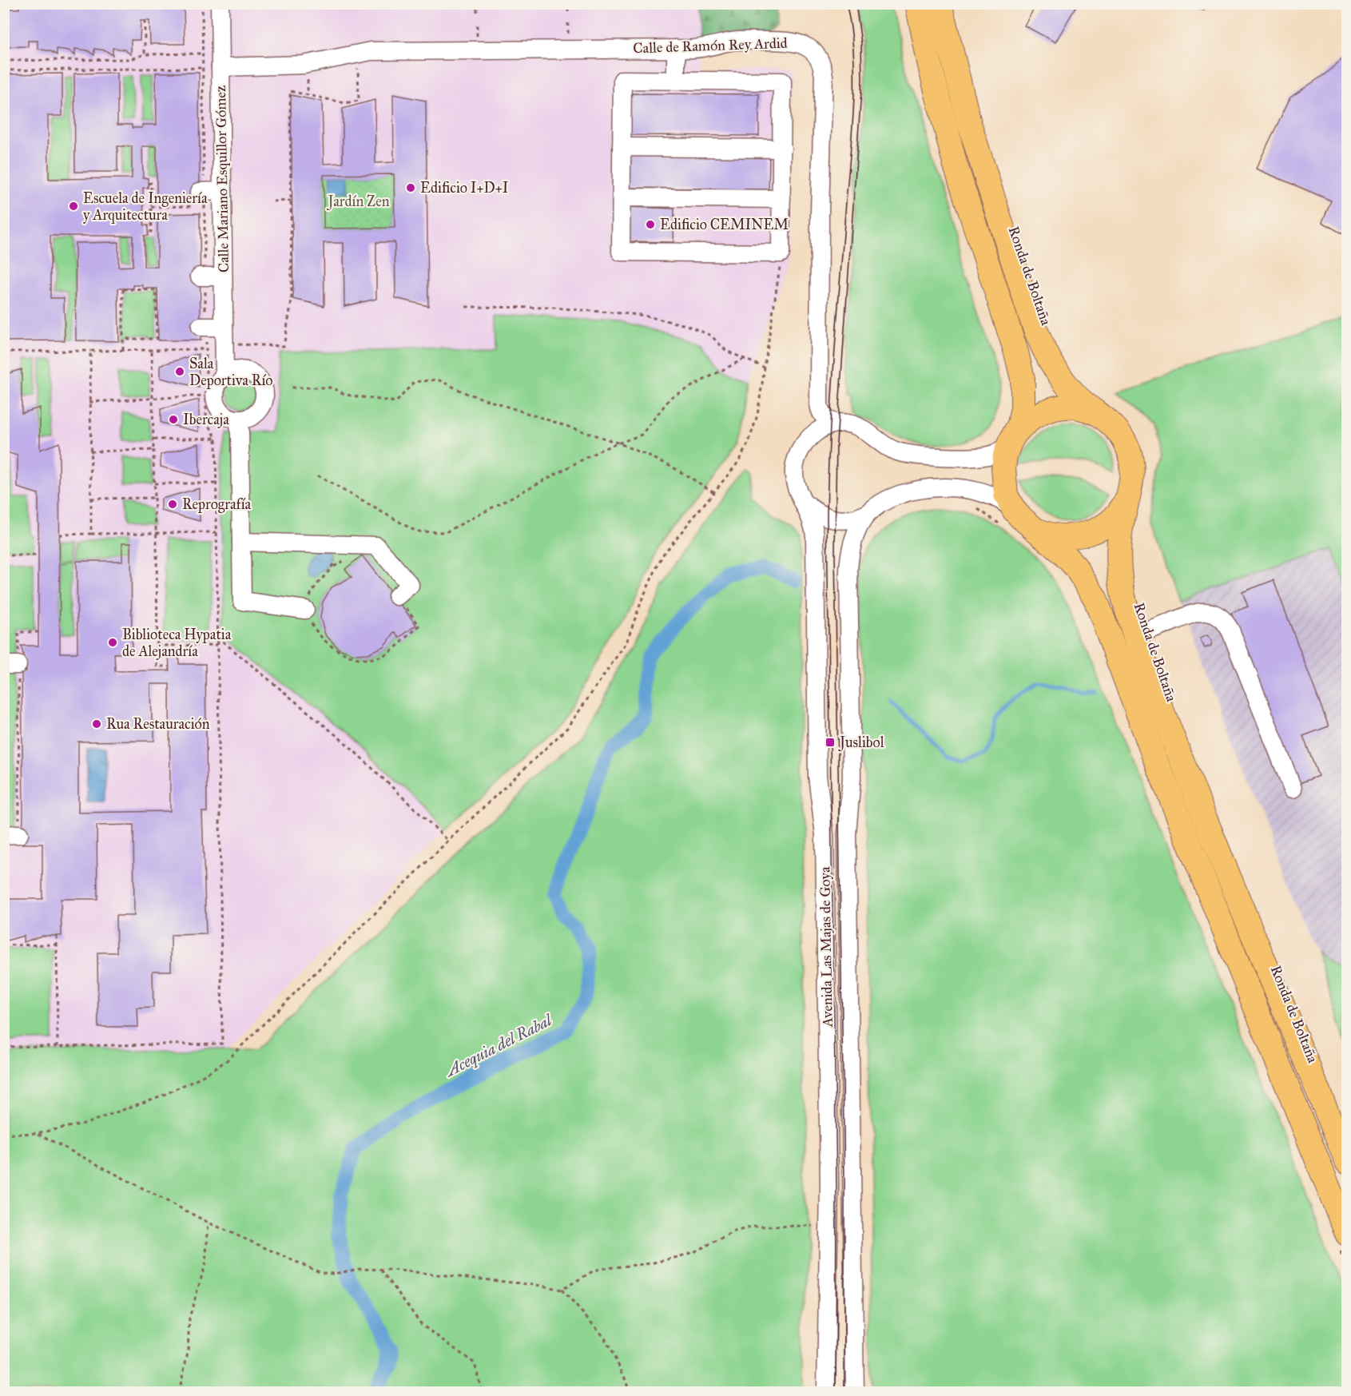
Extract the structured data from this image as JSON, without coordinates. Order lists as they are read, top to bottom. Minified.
{"streets":{"main road":["Ronda de Boltaña"],"street":["Calle de Ramón Rey Ardid","Calle Mariano Esquillor Gómez","Avenida Las Majas de Goya"]},"crossings":[["Calle de Ramón Rey Ardid","Calle Mariano Esquillor Gómez"],["Calle de Ramón Rey Ardid","Avenida Las Majas de Goya"],["Ronda de Boltaña","Avenida Las Majas de Goya"]],"water":["Acequia del Rabal"],"parks":["Jardín Zen"],"places":{"other":["Edificio I+D+I","Escuela de Ingeniería y Arquitectura","Edificio CEMINEM","Sala Deportiva Río","Ibercaja","Reprografía","Biblioteca Hypatia de Alejandría","Rua Restauración"],"transit":["Juslibol"]}}
